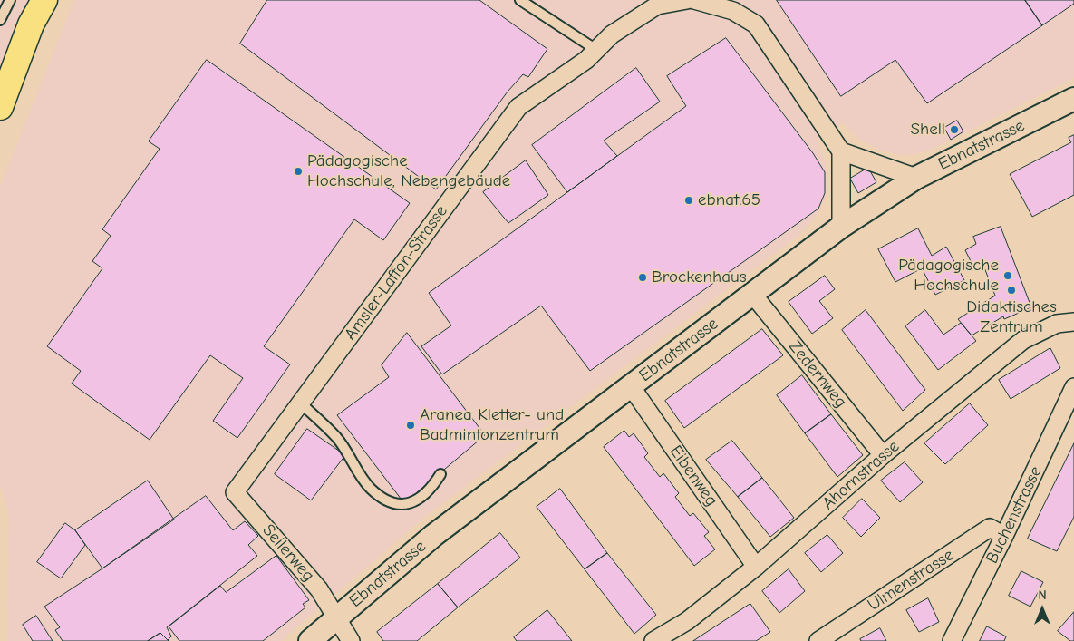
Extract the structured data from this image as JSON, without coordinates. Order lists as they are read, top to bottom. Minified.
{"streets":{"street":["Ebnatstrasse","Amsler-Laffon-Strasse","Zedernweg","Ahornstrasse","Eibenweg","Buchenstrasse","Seilerweg","Ulmenstrasse"]},"crossings":[["Ebnatstrasse","Zedernweg"],["Ebnatstrasse","Eibenweg"],["Ebnatstrasse","Seilerweg"],["Amsler-Laffon-Strasse","Seilerweg"],["Zedernweg","Ahornstrasse"],["Ahornstrasse","Eibenweg"],["Buchenstrasse","Ulmenstrasse"]],"places":["Shell","Pädagogische Hochschule, Nebengebäude","ebnat.65","Pädagogische Hochschule","Brockenhaus","Didaktisches Zentrum","Aranea Kletter- und Badmintonzentrum"],"north":"top"}
